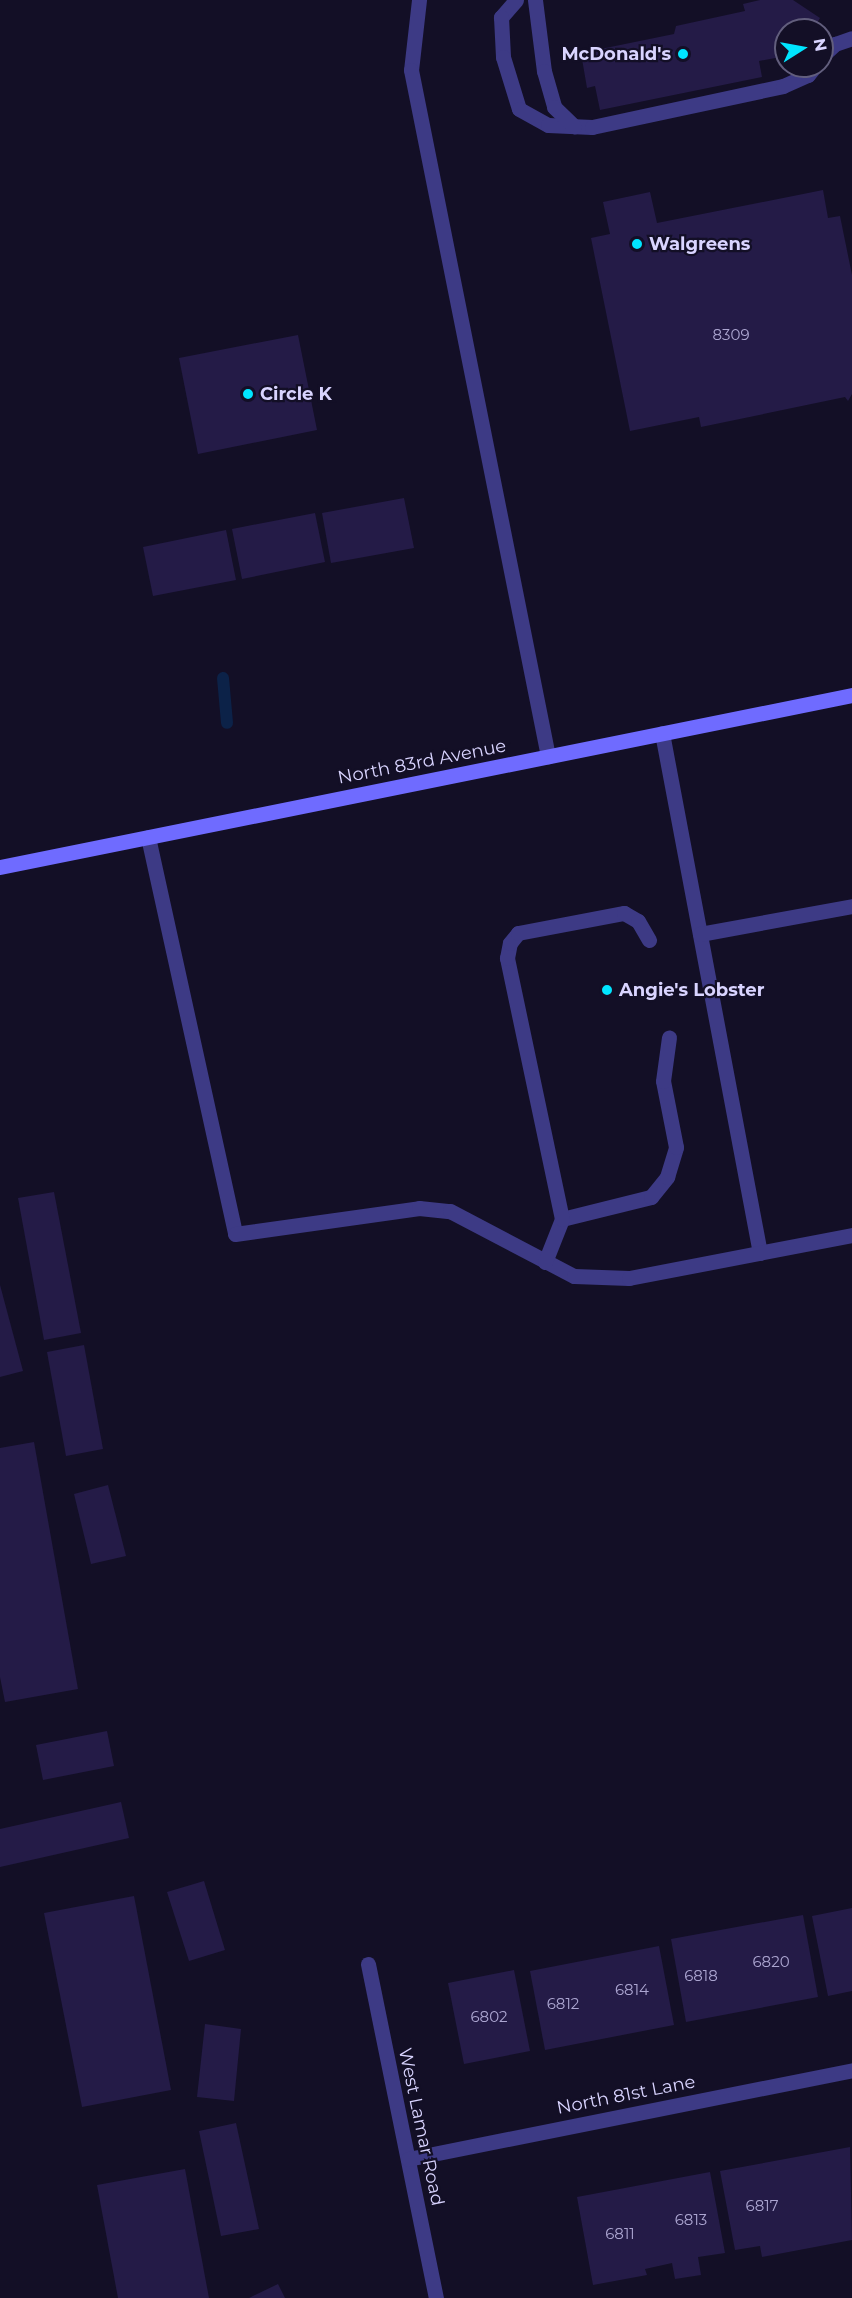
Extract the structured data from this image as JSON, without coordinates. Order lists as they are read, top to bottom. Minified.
{"streets":{"main road":["North 83rd Avenue"],"street":["North 81st Lane","West Lamar Road"]},"crossings":[["North 81st Lane","West Lamar Road"]],"places":["McDonald's","Walgreens","Circle K","Angie's Lobster"],"house_numbers":["8309","6820","6818","6814","6812","6802","6817","6813","6811"],"north":"right"}
